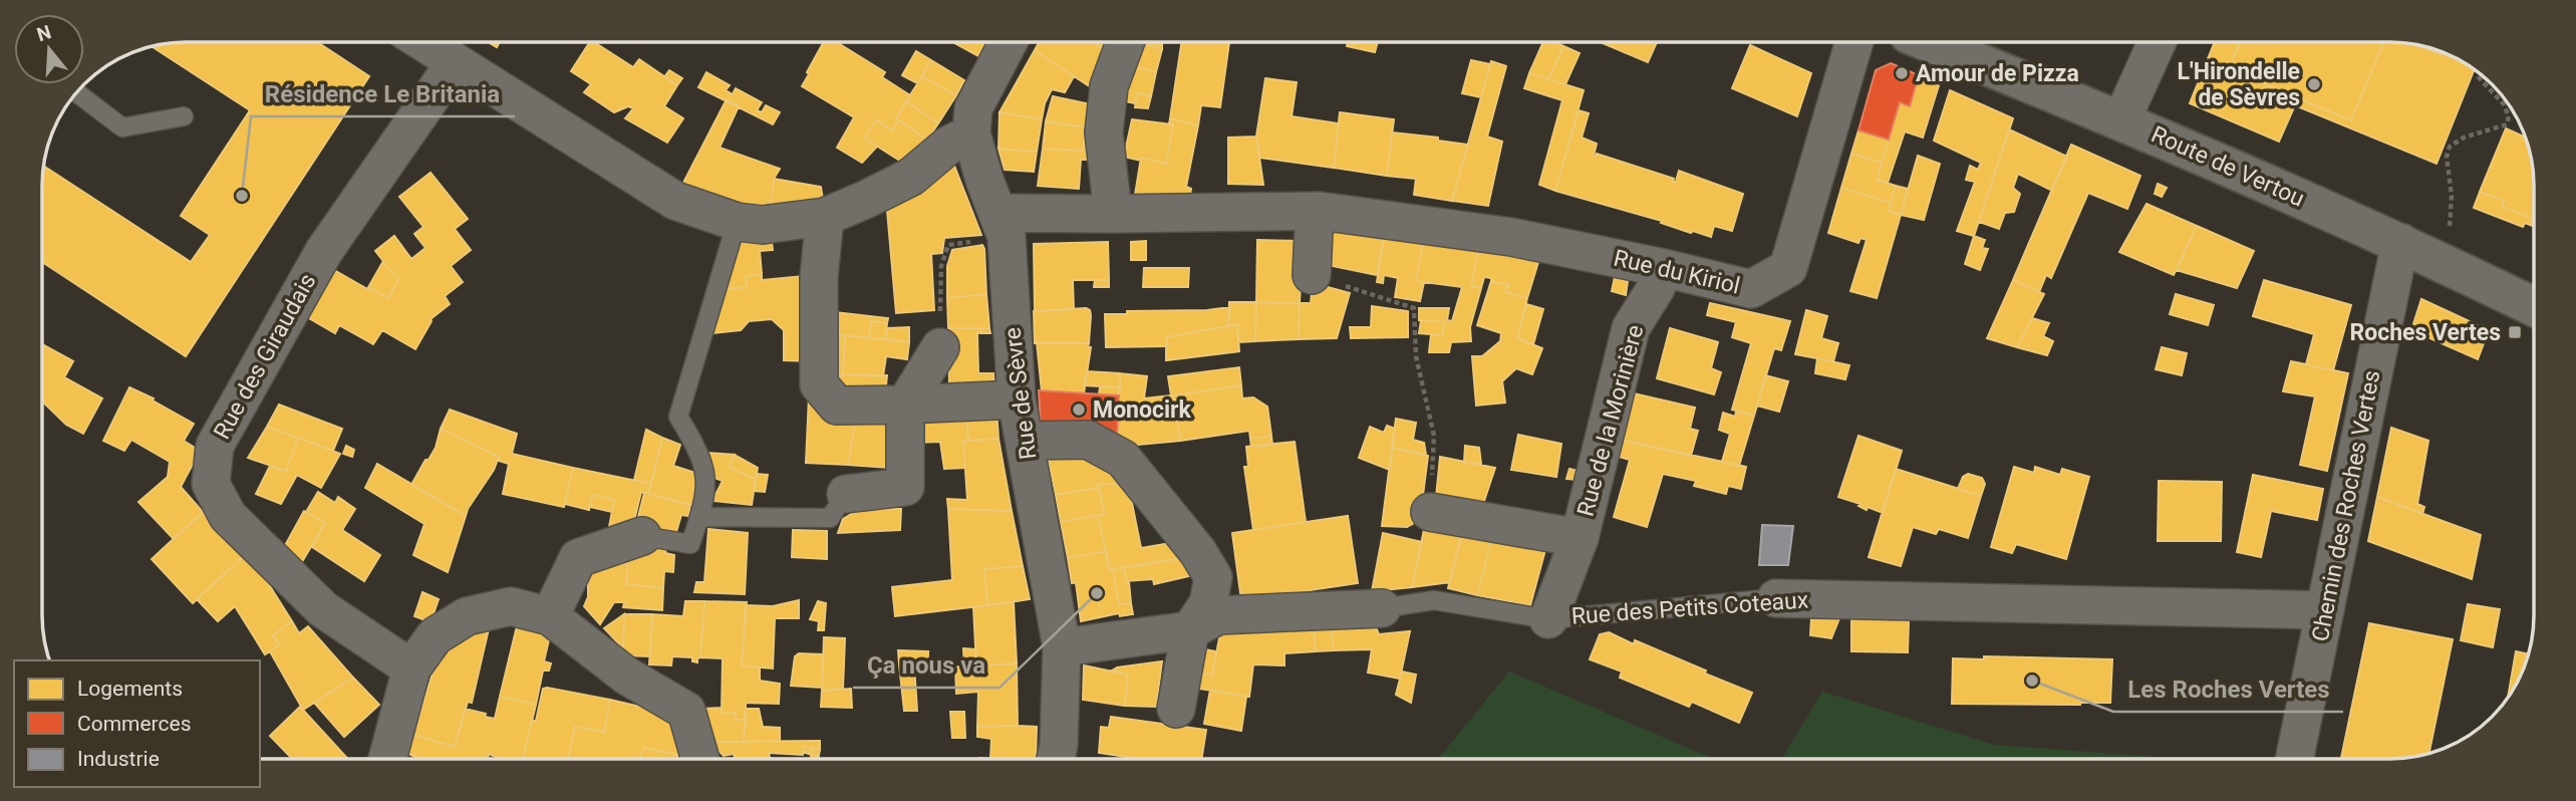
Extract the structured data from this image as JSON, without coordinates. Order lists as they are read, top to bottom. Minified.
{"streets":{"main road":["Route de Vertou"],"street":["Rue du Kiriol","Rue des Giraudais","Rue de Sèvre","Rue de la Morinière","Chemin des Roches Vertes","Rue des Petits Coteaux"]},"crossings":[["Route de Vertou","Chemin des Roches Vertes"],["Rue du Kiriol","Rue de Sèvre"],["Rue du Kiriol","Rue de la Morinière"],["Rue de Sèvre","Rue des Petits Coteaux"],["Rue de la Morinière","Rue des Petits Coteaux"],["Chemin des Roches Vertes","Rue des Petits Coteaux"]],"places":{"other":["Amour de Pizza","L'Hirondelle de Sèvres","Résidence Le Britania","Monocirk","Ça nous va","Les Roches Vertes"],"transit":["Roches Vertes"]},"legend":["Logements","Commerces","Industrie"],"north":"top"}
